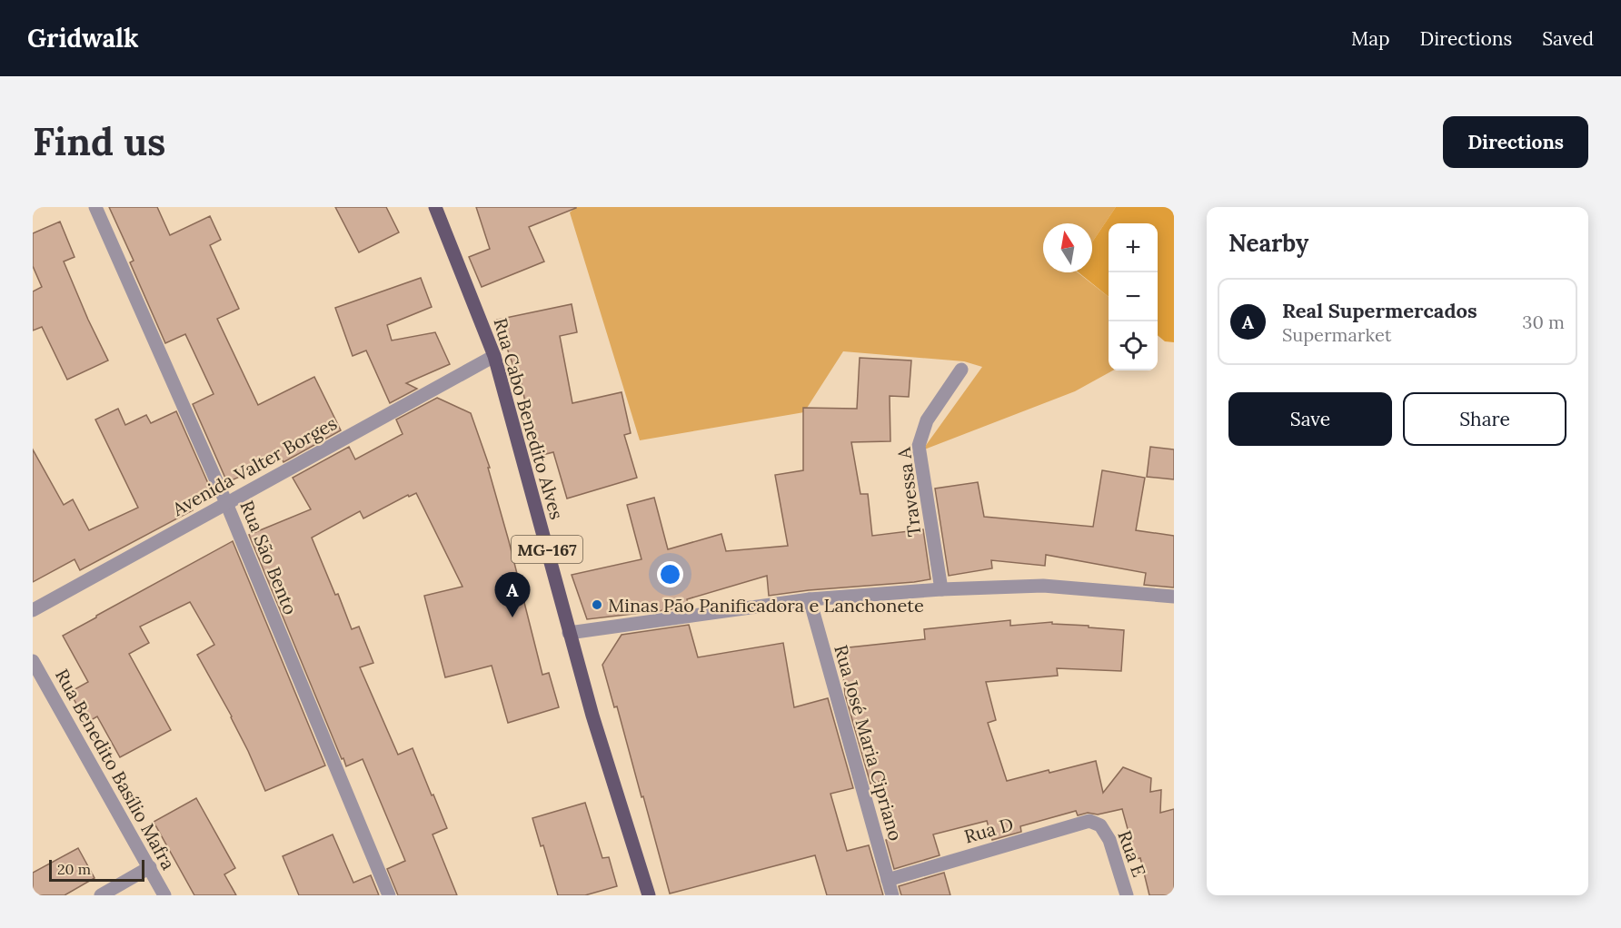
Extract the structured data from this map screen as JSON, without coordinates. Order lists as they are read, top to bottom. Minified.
{"streets":{"main road":["Rua Cabo Benedito Alves","MG-167"],"street":["Avenida Valter Borges","Travessa A","Rua São Bento","Rua José Maria Cipriano","Rua Benedito Basílio Mafra","Rua D","Rua E"]},"crossings":[["Rua Cabo Benedito Alves","Avenida Valter Borges"],["Avenida Valter Borges","Rua São Bento"],["Rua José Maria Cipriano","Rua D"],["Rua D","Rua E"]],"places":["Minas Pão Panificadora e Lanchonete"],"scale_bar":"20 m","north":"top","page":{"header":"Gridwalk","nav":["Map","Directions","Saved"],"buttons":["Directions",["Save","Share"]],"title":"Find us","heading":"Nearby","map_buttons":["+","−"],"list":[{"mark":"A","name":"Real Supermercados","note":"Supermarket","value":"30 m"}],"pins":"A","scale":"20 m"}}
